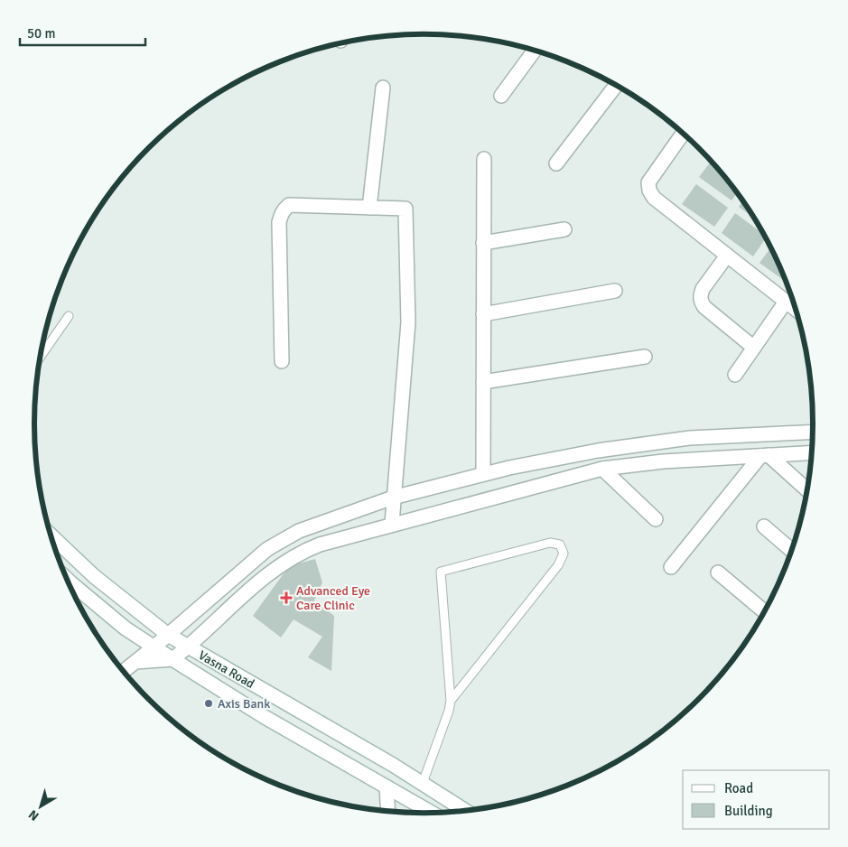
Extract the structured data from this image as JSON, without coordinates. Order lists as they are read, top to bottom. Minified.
{"streets":{"street":["Vasna Road"]},"places":{"health":["Advanced Eye Care Clinic"],"other":["Axis Bank"]},"legend":["Road","Building"],"scale_bar":"50 m","north":"bottom left"}
